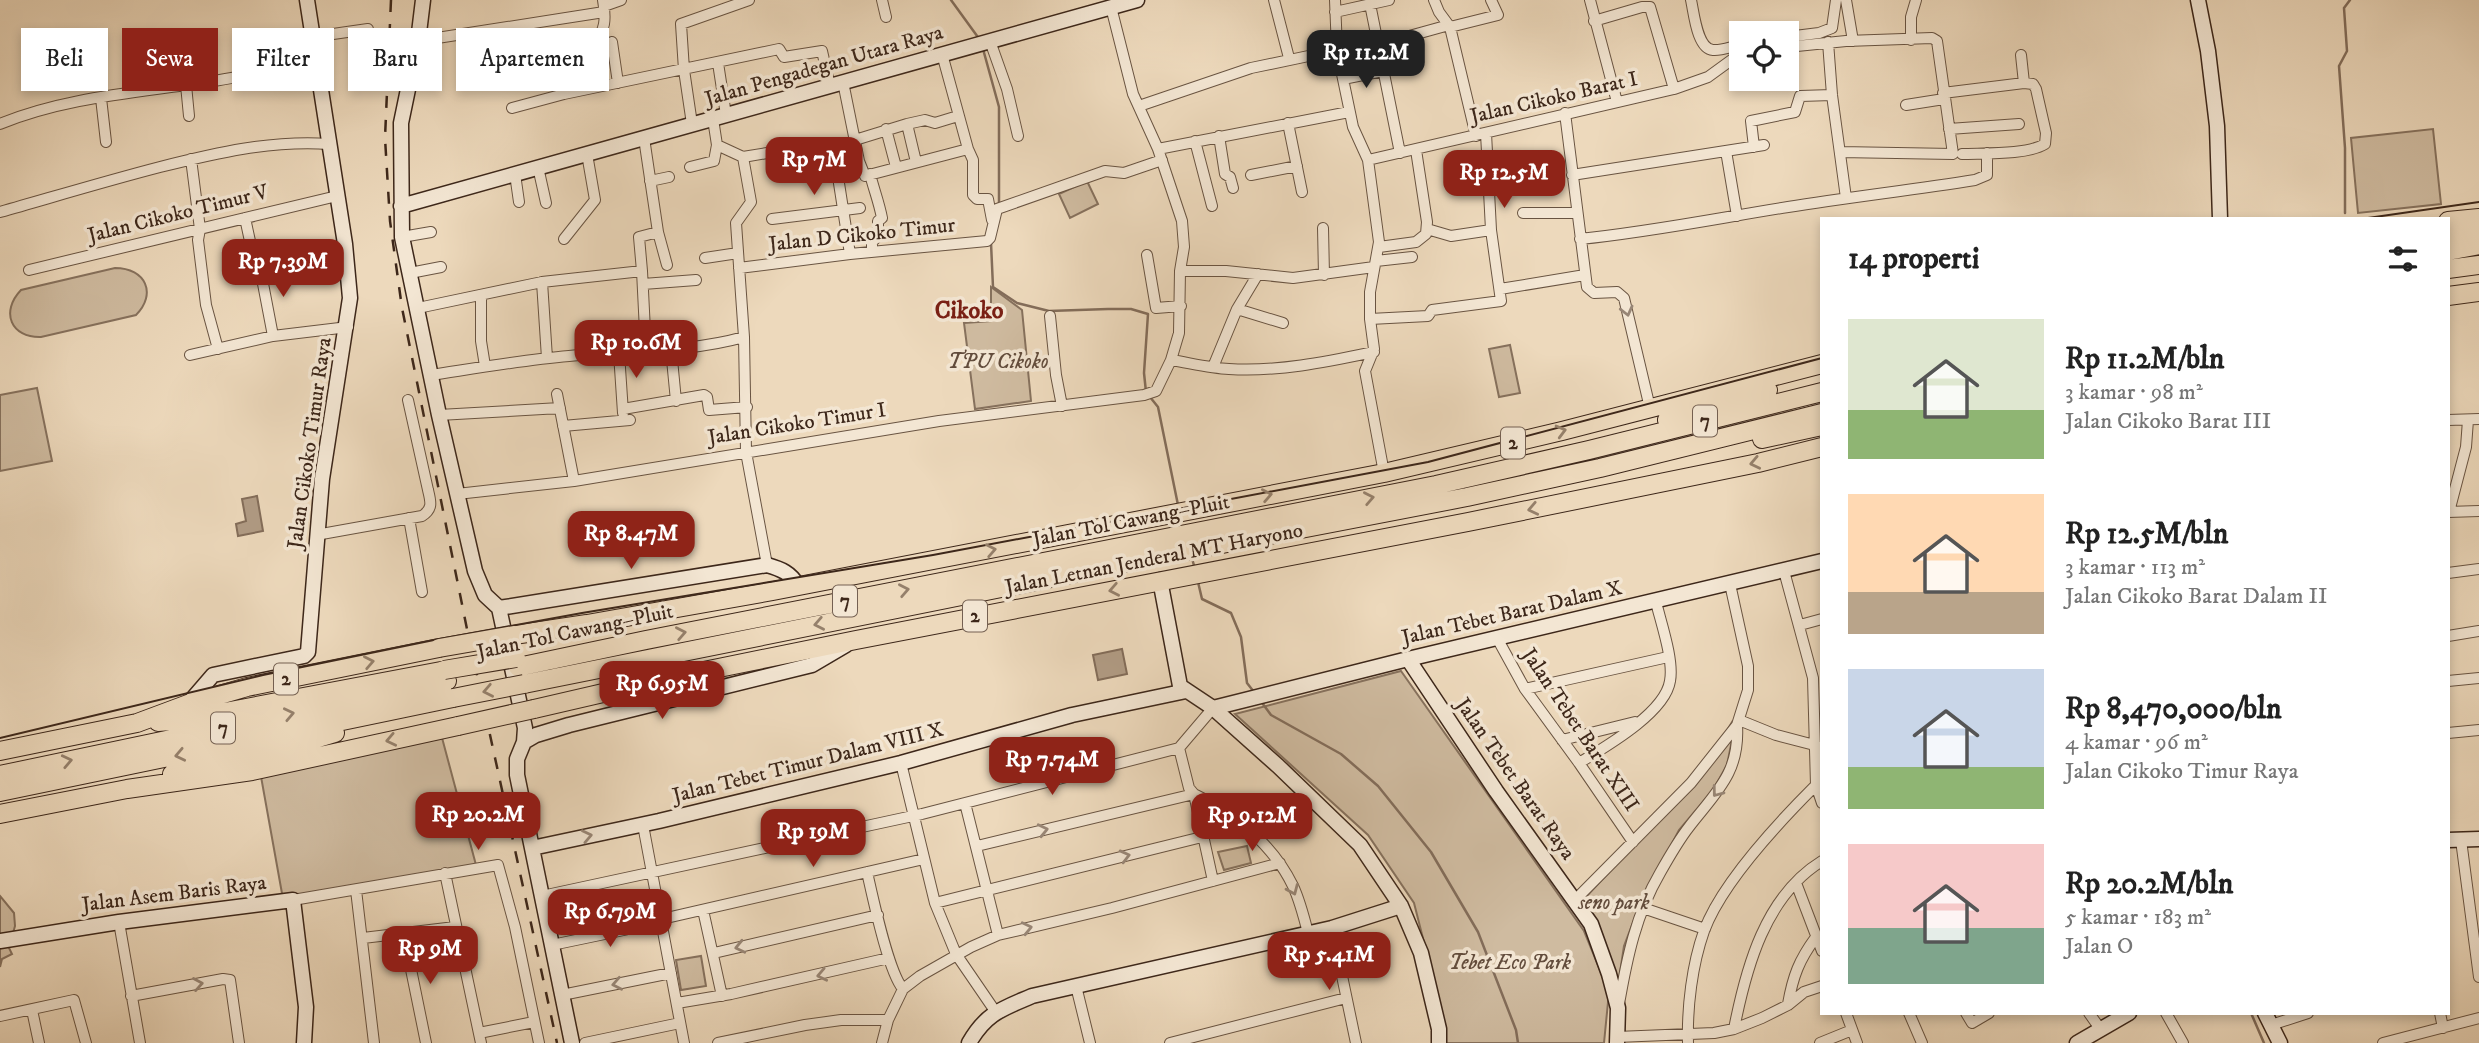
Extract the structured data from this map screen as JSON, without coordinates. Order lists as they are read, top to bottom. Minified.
{"streets":{"highway":["7","2","Jalan Tol Cawang–Pluit","Jalan Letnan Jenderal MT Haryono"],"street":["Jalan Pengadegan Utara Raya","Jalan Cikoko Barat I","Jalan Cikoko Timur V","Jalan D Cikoko Timur","Jalan Cikoko Timur I","Jalan Cikoko Timur Raya","Jalan Tebet Barat Dalam X","Jalan Tebet Barat XIII","Jalan Tebet Timur Dalam VIII X","Jalan Tebet Barat Raya","Jalan Asem Baris Raya"]},"crossings":[["Jalan Cikoko Timur V","Jalan Cikoko Timur Raya"],["7","Jalan Tol Cawang–Pluit"],["Jalan Cikoko Timur Raya","Jalan Letnan Jenderal MT Haryono"],["Jalan Tebet Barat Dalam X","Jalan Tebet Barat XIII"],["Jalan Tebet Barat Dalam X","Jalan Tebet Barat Raya"]],"districts":["Cikoko"],"parks":["TPU Cikoko","seno park","Tebet Eco Park"],"page":{"chip":["Beli","Sewa","Filter","Baru","Apartemen"],"price":["Rp 11.2M","Rp 7M","Rp 12.5M","Rp 7.39M","Rp 10.6M","Rp 8.47M","Rp 6.95M","Rp 7.74M","Rp 20.2M","Rp 9.12M","Rp 19M","Rp 6.79M","Rp 9M","Rp 5.41M"],"heading":"14 properti","list":[{"name":"Rp 11.2M/bln","note":"3 kamar · 98 m² · Jalan Cikoko Barat III"},{"name":"Rp 12.5M/bln","note":"3 kamar · 113 m² · Jalan Cikoko Barat Dalam II"},{"name":"Rp 8,470,000/bln","note":"4 kamar · 96 m² · Jalan Cikoko Timur Raya"},{"name":"Rp 20.2M/bln","note":"5 kamar · 183 m² · Jalan O"}]}}
